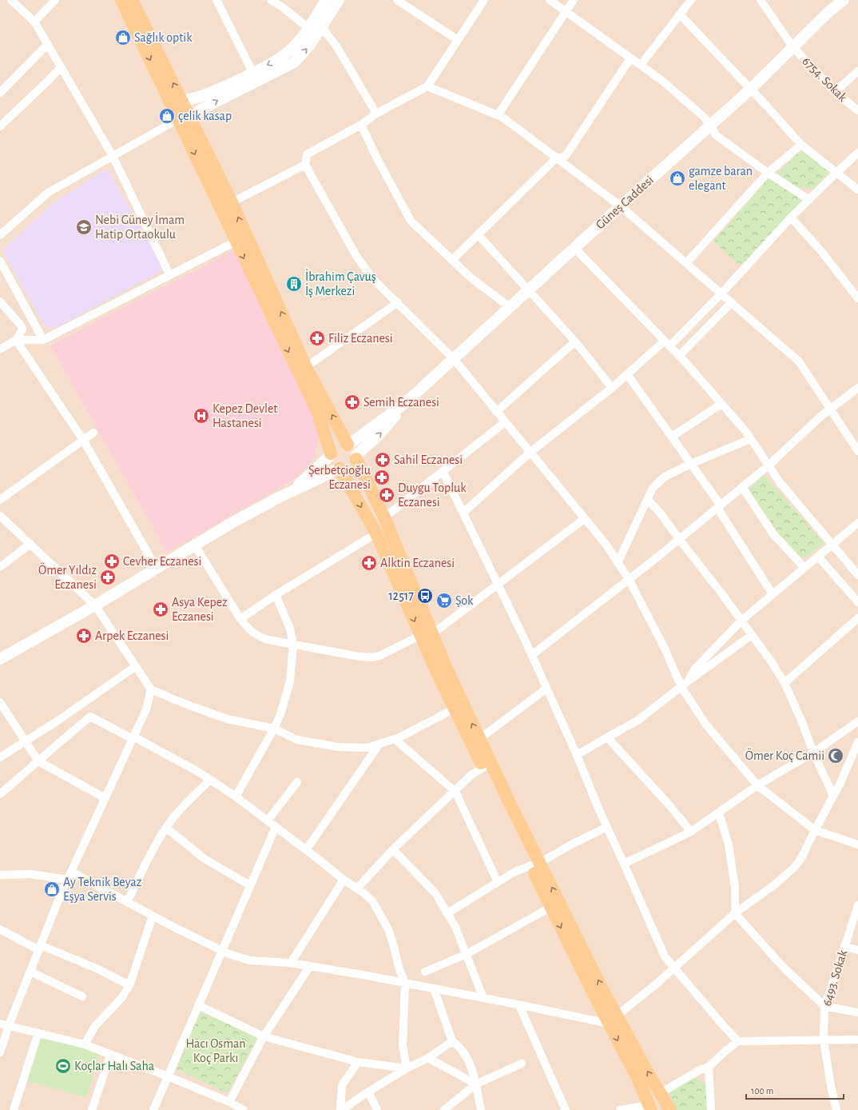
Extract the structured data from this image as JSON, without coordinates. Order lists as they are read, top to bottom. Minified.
{"streets":{"street":["6754. Sokak","Güneş Caddesi","6493. Sokak"]},"crossings":[["6754. Sokak","Güneş Caddesi"]],"parks":["Hacı Osman Koç Parkı"],"places":{"shop":["Sağlık optik","çelik kasap","gamze baran elegant","Ay Teknik Beyaz Eşya Servis"],"school or university":["Nebi Güney İmam Hatip Ortaokulu"],"building":["İbrahim Çavuş İş Merkezi"],"pharmacy":["Filiz Eczanesi","Semih Eczanesi","Sahil Eczanesi","Şerbetçioğlu Eczanesi","Duygu Topluk Eczanesi","Cevher Eczanesi","Alktin Eczanesi","Ömer Yıldız Eczanesi","Asya Kepez Eczanesi","Arpek Eczanesi"],"hospital":["Kepez Devlet Hastanesi"],"bus stop":["12517"],"supermarket":["Şok"],"mosque":["Ömer Koç Camii"],"sports":["Koçlar Halı Saha"]},"scale_bar":"100 m"}
